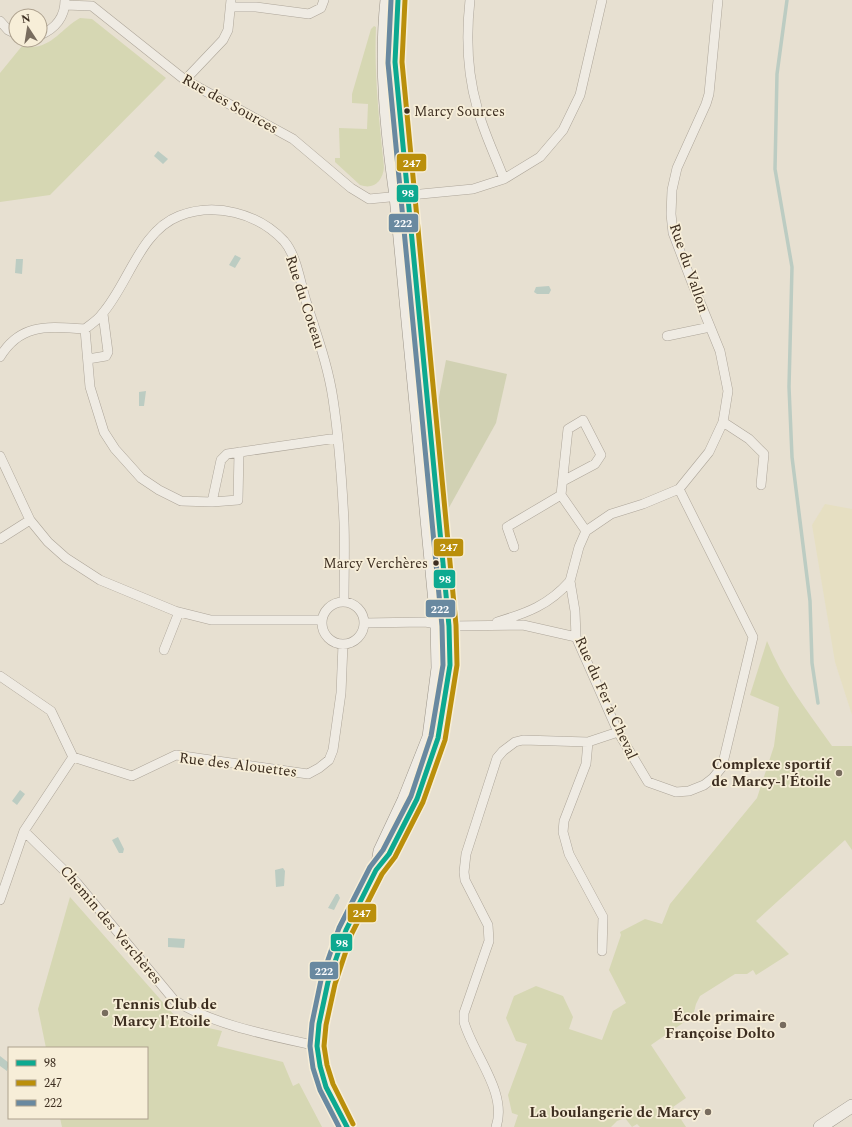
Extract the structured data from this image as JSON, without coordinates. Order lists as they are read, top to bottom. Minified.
{"streets":{"street":["Rue des Sources","Rue du Vallon","Rue du Coteau","Rue du Fer à Cheval","Rue des Alouettes","Chemin des Verchères"]},"crossings":[["Rue du Vallon","Rue du Fer à Cheval"],["Rue du Coteau","Rue des Alouettes"]],"places":["Marcy Sources","Marcy Verchères","Complexe sportif de Marcy-l'Étoile","Tennis Club de Marcy l'Etoile","École primaire Françoise Dolto","La boulangerie de Marcy"],"lines":["transit line 98","transit line 247","transit line 222"],"legend":["98","247","222"],"north":"top"}
